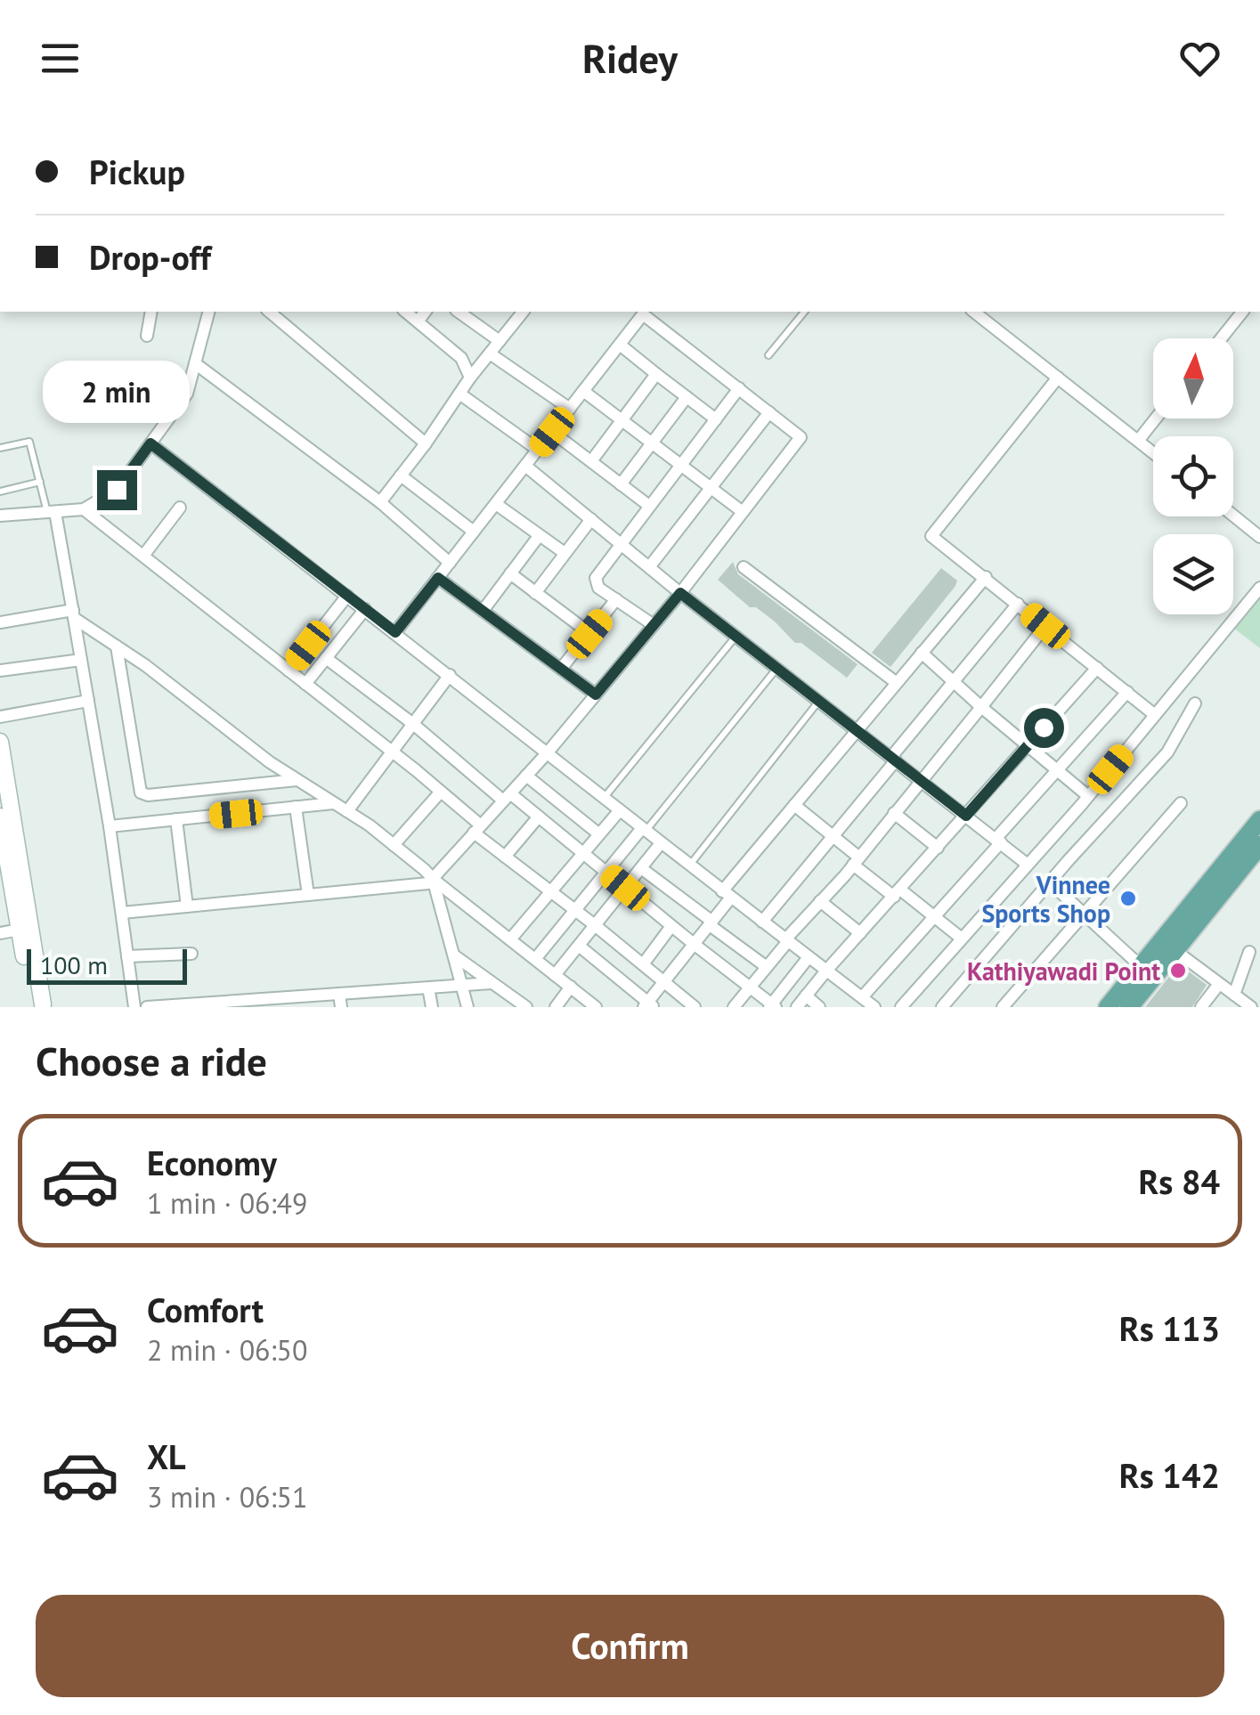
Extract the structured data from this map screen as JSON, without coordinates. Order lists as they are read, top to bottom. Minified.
{"places":["Vinnee Sports Shop","Kathiyawadi Point"],"scale_bar":"100 m","north":"top","page":{"header":"Ridey","banner":["Pickup","Drop-off"],"bubble":"2 min","scale":"100 m","heading":"Choose a ride","list":[{"name":"Economy","note":"1 min · 06:49","value":"Rs 84"},{"name":"Comfort","note":"2 min · 06:50","value":"Rs 113"},{"name":"XL","note":"3 min · 06:51","value":"Rs 142"}],"buttons":"Confirm"}}
